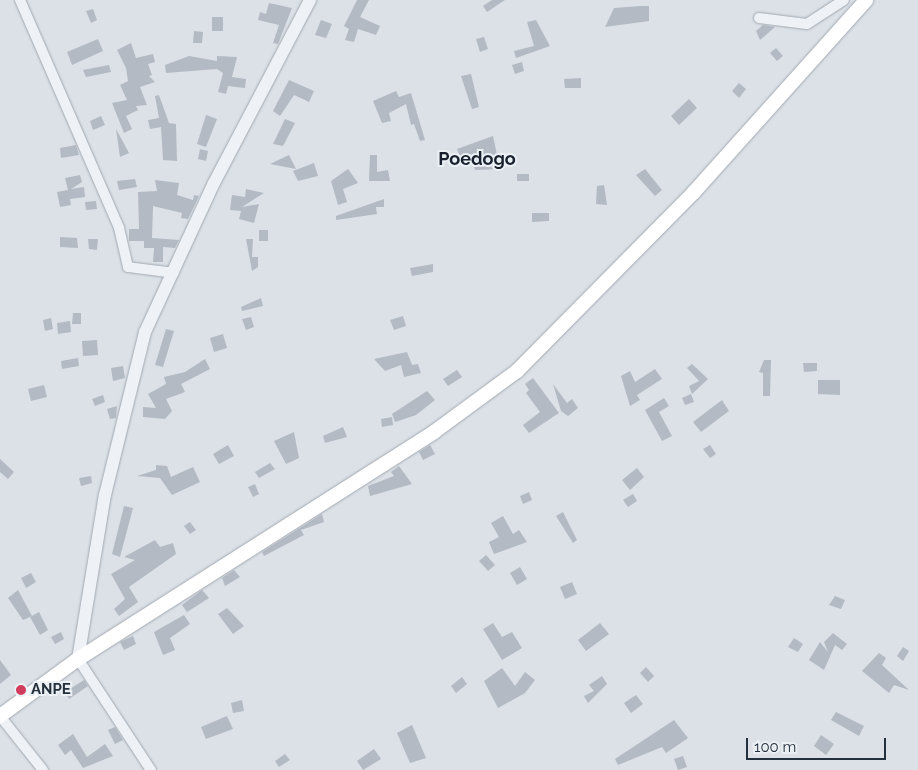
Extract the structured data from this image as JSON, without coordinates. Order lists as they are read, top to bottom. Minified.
{"districts":["Poedogo"],"places":["ANPE"],"scale_bar":"100 m"}
